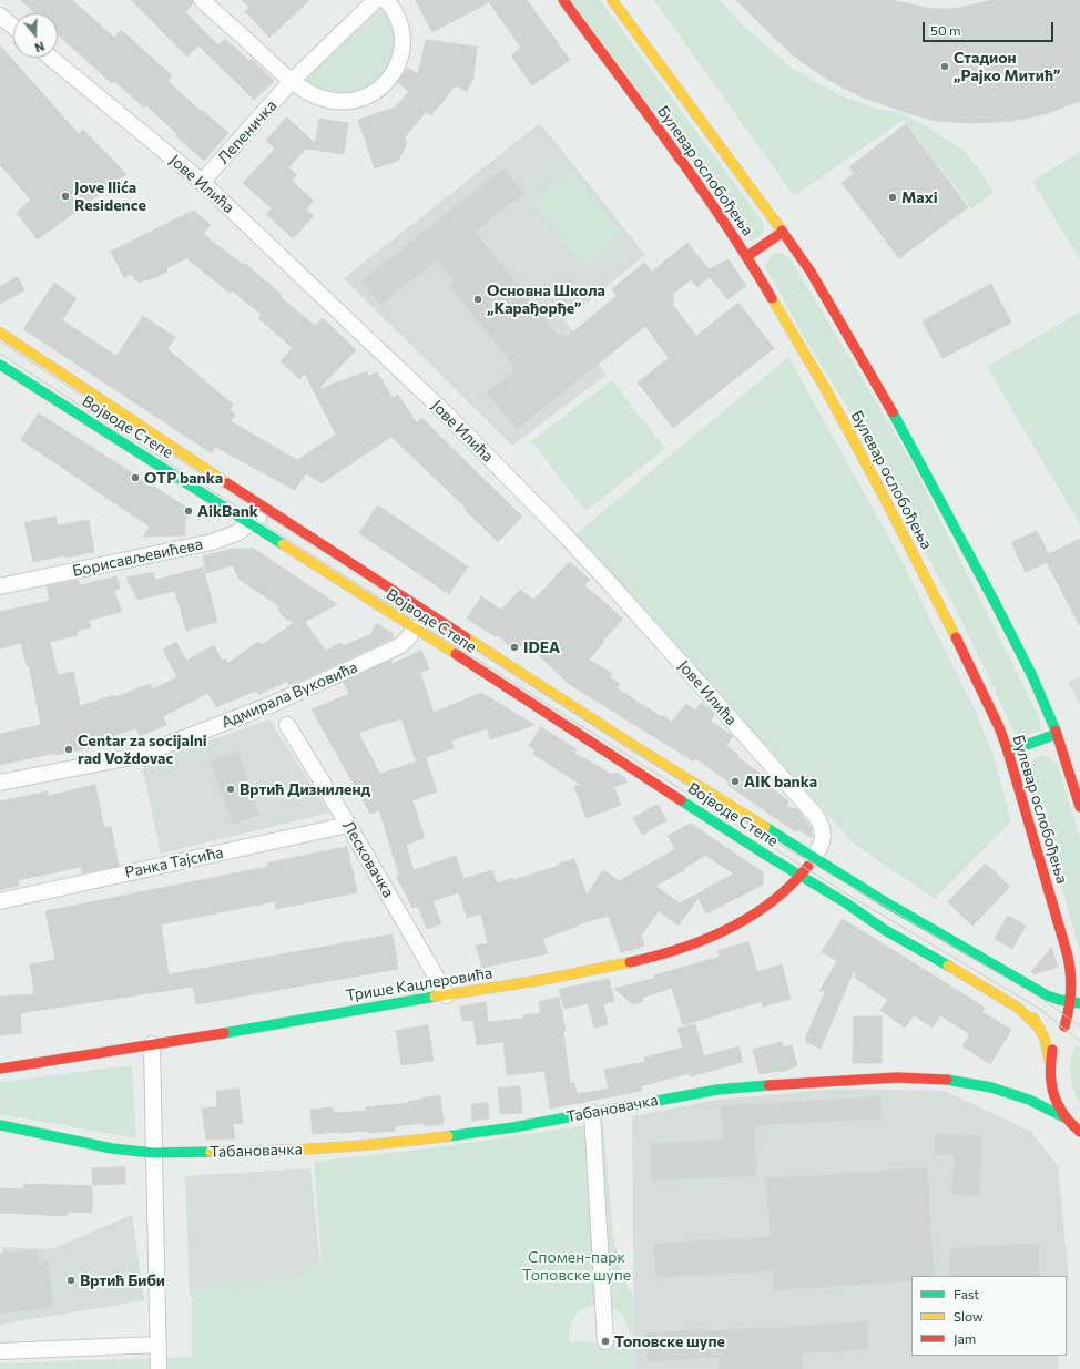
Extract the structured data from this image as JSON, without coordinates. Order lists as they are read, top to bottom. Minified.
{"streets":{"main road":["Булевар ослобођења","Војводе Степе","Трише Кацлеровића","Табановачка"],"street":["Лепеничка","Јове Илића","Борисављевићева","Адмирала Вуковића","Лесковачка","Ранка Тајсића"]},"crossings":[["Лепеничка","Јове Илића"],["Булевар ослобођења","Војводе Степе"],["Булевар ослобођења","Табановачка"],["Јове Илића","Војводе Степе"],["Јове Илића","Трише Кацлеровића"],["Војводе Степе","Борисављевићева"],["Војводе Степе","Адмирала Вуковића"],["Војводе Степе","Трише Кацлеровића"],["Лесковачка","Ранка Тајсића"],["Лесковачка","Трише Кацлеровића"]],"parks":["Спомен-парк Топовске шупе"],"places":["Стадион „Рајко Митић”","Jove Ilića Residence","Maxi","Основна Школа „Карађорђе”","OTP banka","AikBank","IDEA","Centar za socijalni rad Voždovac","AIK banka","Вртић Дизниленд","Вртић Биби","Топовске шупе"],"legend":["Fast","Slow","Jam"],"scale_bar":"50 m","north":"bottom"}
